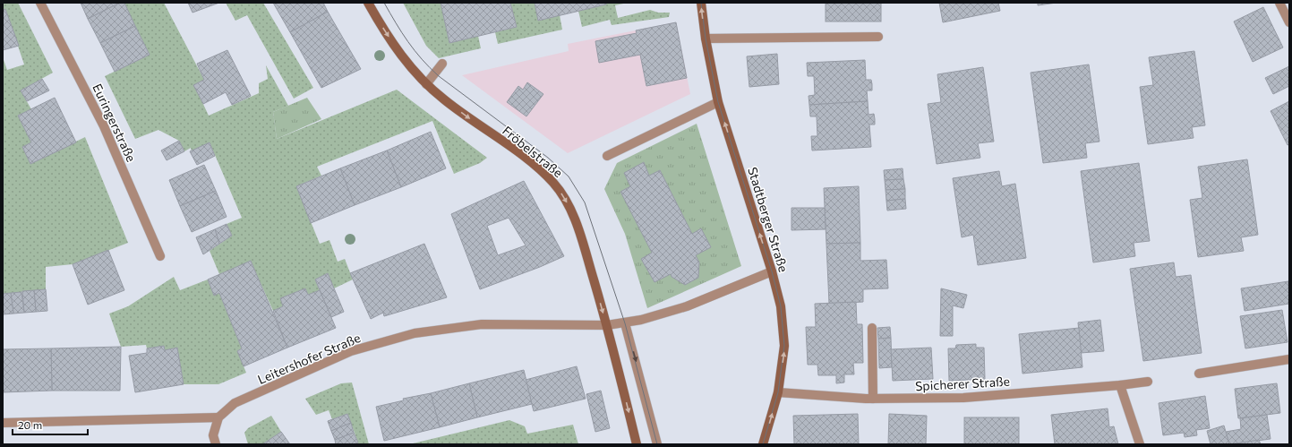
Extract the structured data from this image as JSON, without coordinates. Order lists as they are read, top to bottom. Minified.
{"streets":{"street":["Euringerstraße","Fröbelstraße","Stadtberger Straße","Leitershofer Straße","Spicherer Straße"]},"crossings":[["Fröbelstraße","Leitershofer Straße"],["Stadtberger Straße","Leitershofer Straße"],["Stadtberger Straße","Spicherer Straße"]],"one_way":["Fröbelstraße","Stadtberger Straße"],"scale_bar":"20 m"}
